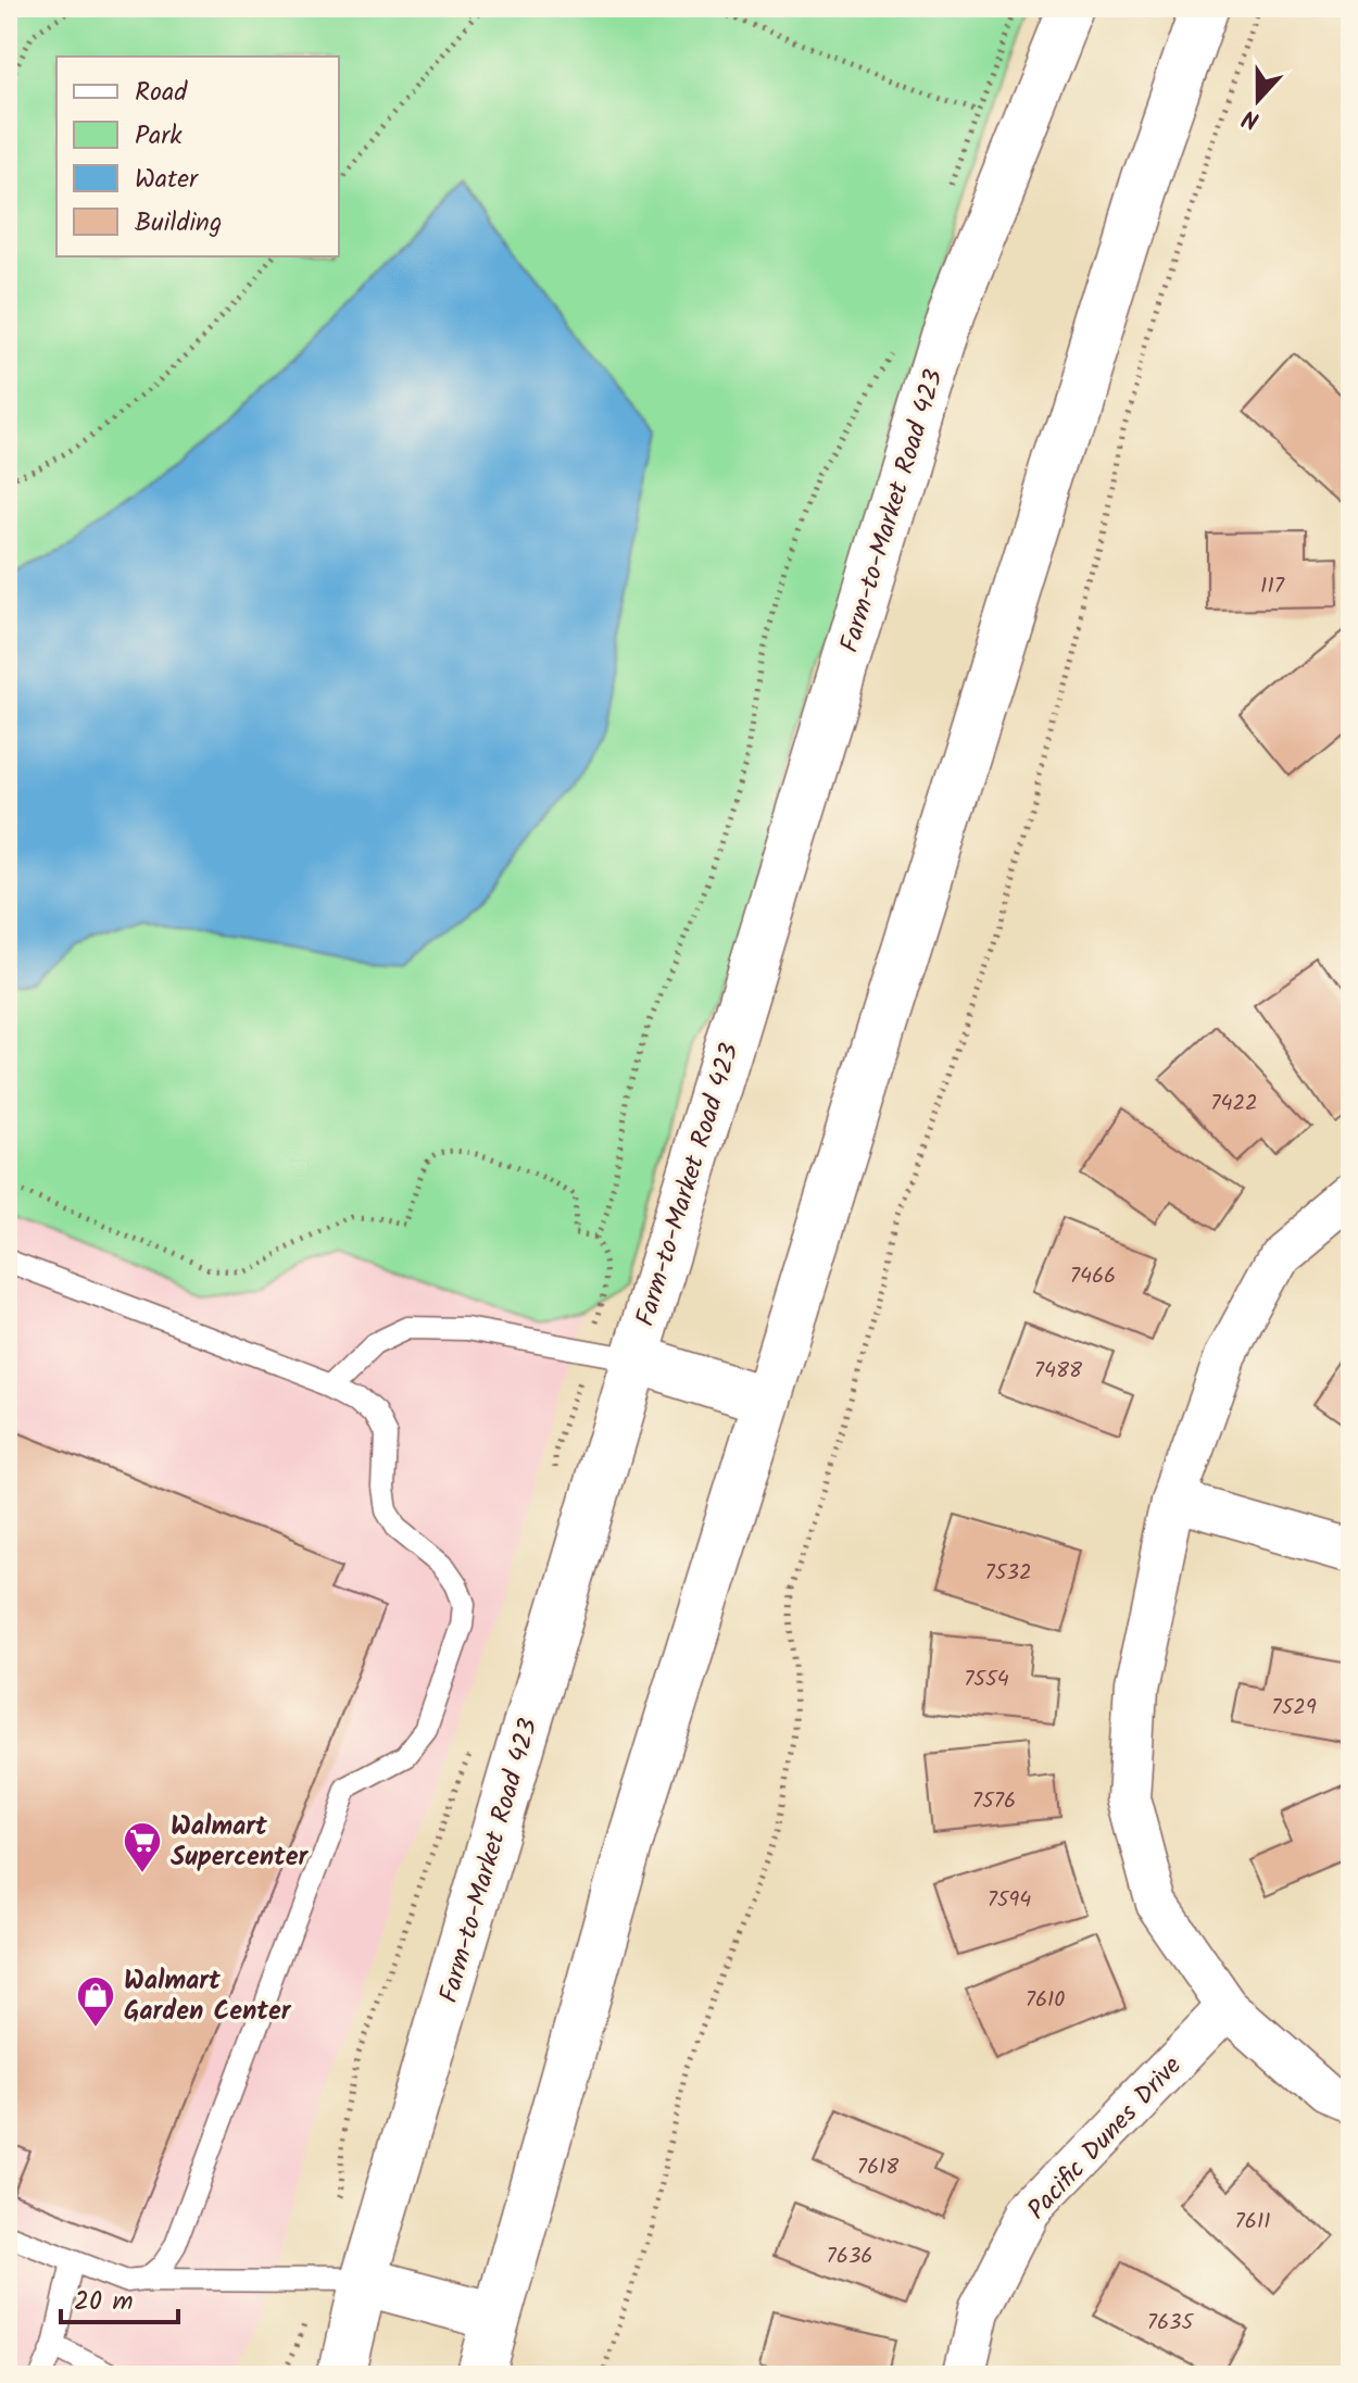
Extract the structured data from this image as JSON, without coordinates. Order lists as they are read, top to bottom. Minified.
{"streets":{"main road":["Farm-to-Market Road 423"],"street":["Pacific Dunes Drive"]},"places":{"supermarket":["Walmart Supercenter"],"shop":["Walmart Garden Center"]},"house_numbers":["117","7422","7466","7488","7532","7554","7529","7576","7594","7610","7618","7611","7636","7635"],"legend":["Road","Park","Water","Building"],"scale_bar":"20 m","north":"bottom"}
